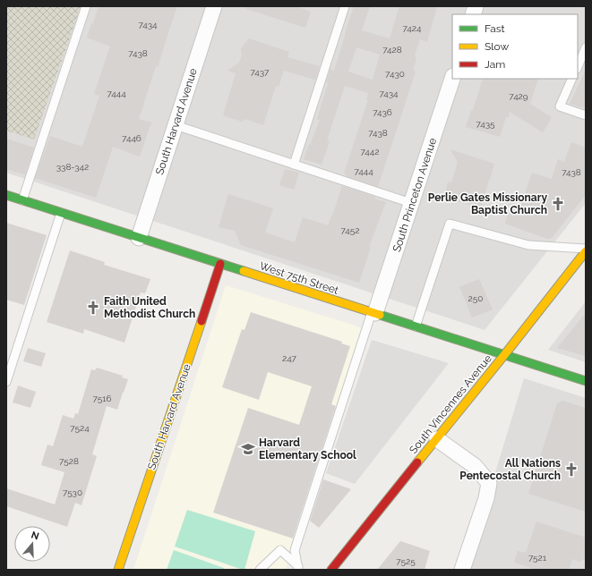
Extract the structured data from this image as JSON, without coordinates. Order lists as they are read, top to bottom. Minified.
{"streets":{"street":["South Harvard Avenue","South Princeton Avenue","West 75th Street","South Vincennes Avenue"]},"crossings":[["South Harvard Avenue","West 75th Street"],["South Princeton Avenue","West 75th Street"],["West 75th Street","South Vincennes Avenue"]],"places":{"church":["Perlie Gates Missionary Baptist Church","Faith United Methodist Church","All Nations Pentecostal Church"],"school or university":["Harvard Elementary School"]},"house_numbers":["7434","7424","7428","7438","7437","7430","7444","7434","7429","7436","7435","7438","7446","7442","338-342","7444","7438","7452","250","247","7516","7524","7528","7530","7521","7525"],"legend":["Fast","Slow","Jam"],"north":"top"}
